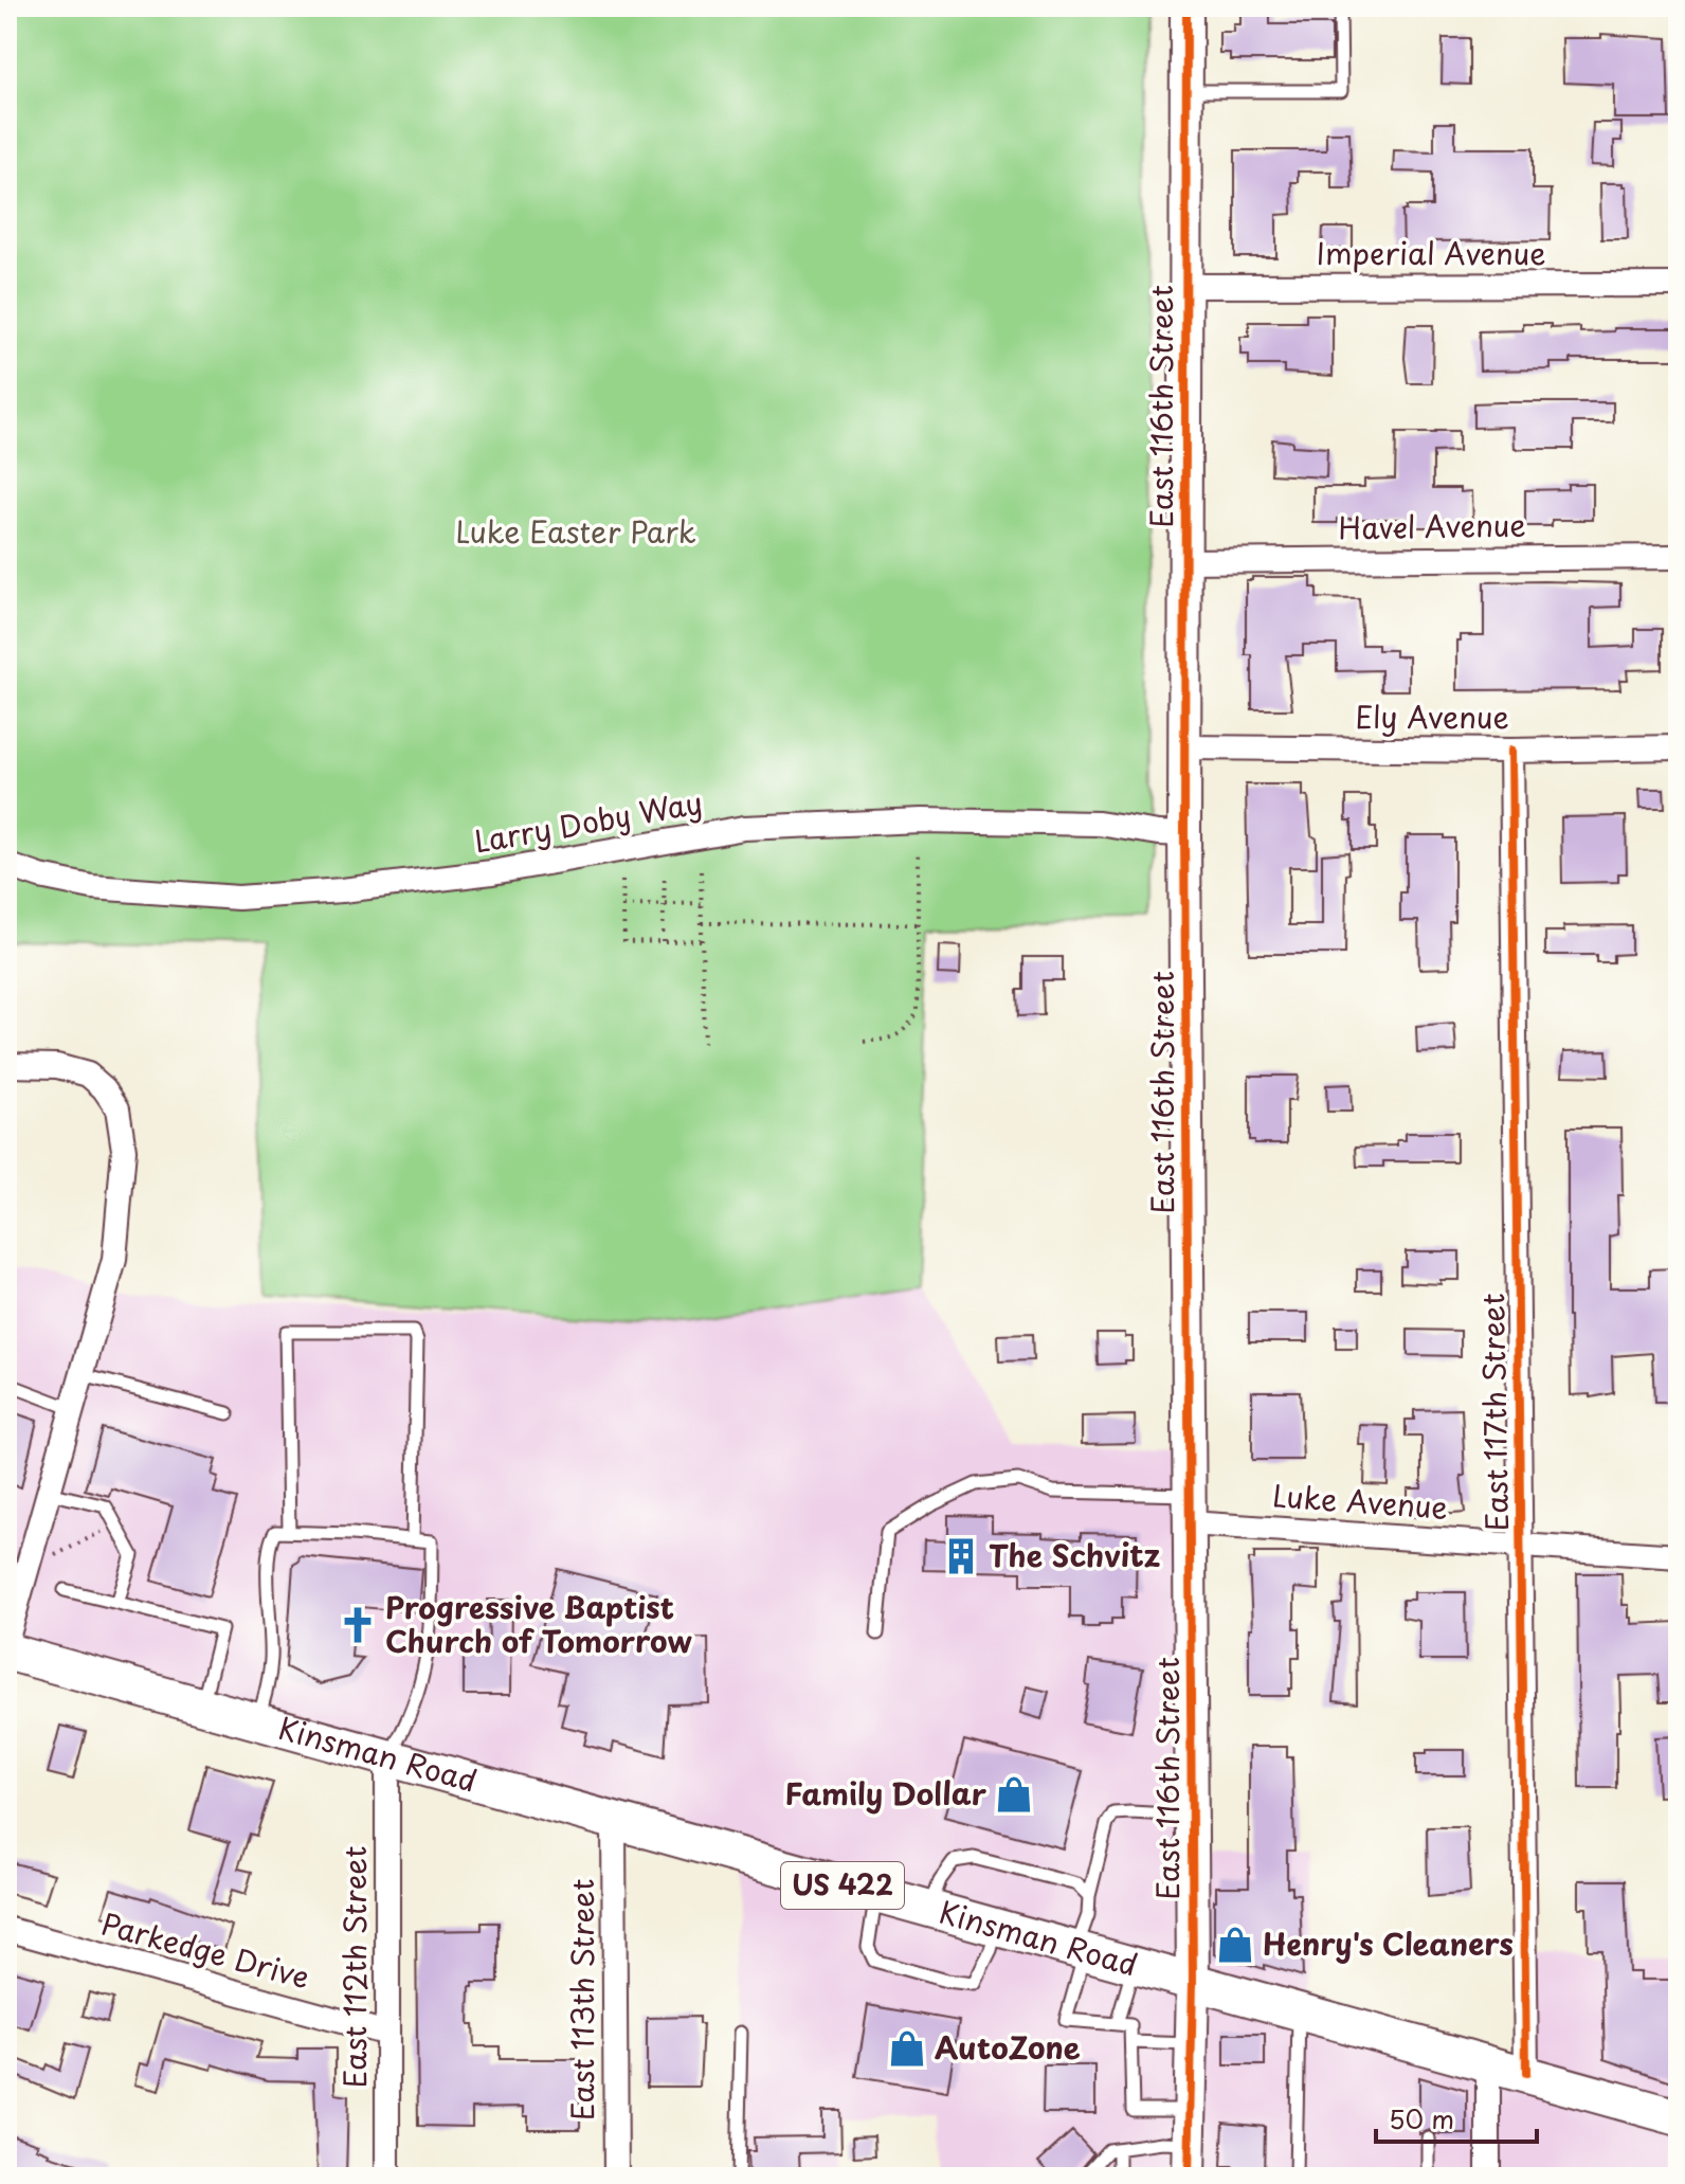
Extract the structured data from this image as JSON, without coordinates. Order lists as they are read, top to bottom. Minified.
{"streets":{"main road":["East 116th Street","Kinsman Road","US 422"],"street":["Imperial Avenue","Havel Avenue","Ely Avenue","Larry Doby Way","East 117th Street","Luke Avenue","Parkedge Drive","East 112th Street","East 113th Street"]},"crossings":[["Imperial Avenue","East 116th Street"],["East 116th Street","Havel Avenue"],["East 116th Street","Ely Avenue"],["East 116th Street","Larry Doby Way"],["East 116th Street","Luke Avenue"],["East 116th Street","Kinsman Road"],["Ely Avenue","East 117th Street"],["East 117th Street","Luke Avenue"],["East 117th Street","Kinsman Road"],["Kinsman Road","East 112th Street"],["Kinsman Road","East 113th Street"],["Parkedge Drive","East 112th Street"]],"parks":["Luke Easter Park"],"places":{"building":["The Schvitz"],"church":["Progressive Baptist Church of Tomorrow"],"shop":["Family Dollar","Henry's Cleaners","AutoZone"]},"scale_bar":"50 m"}
